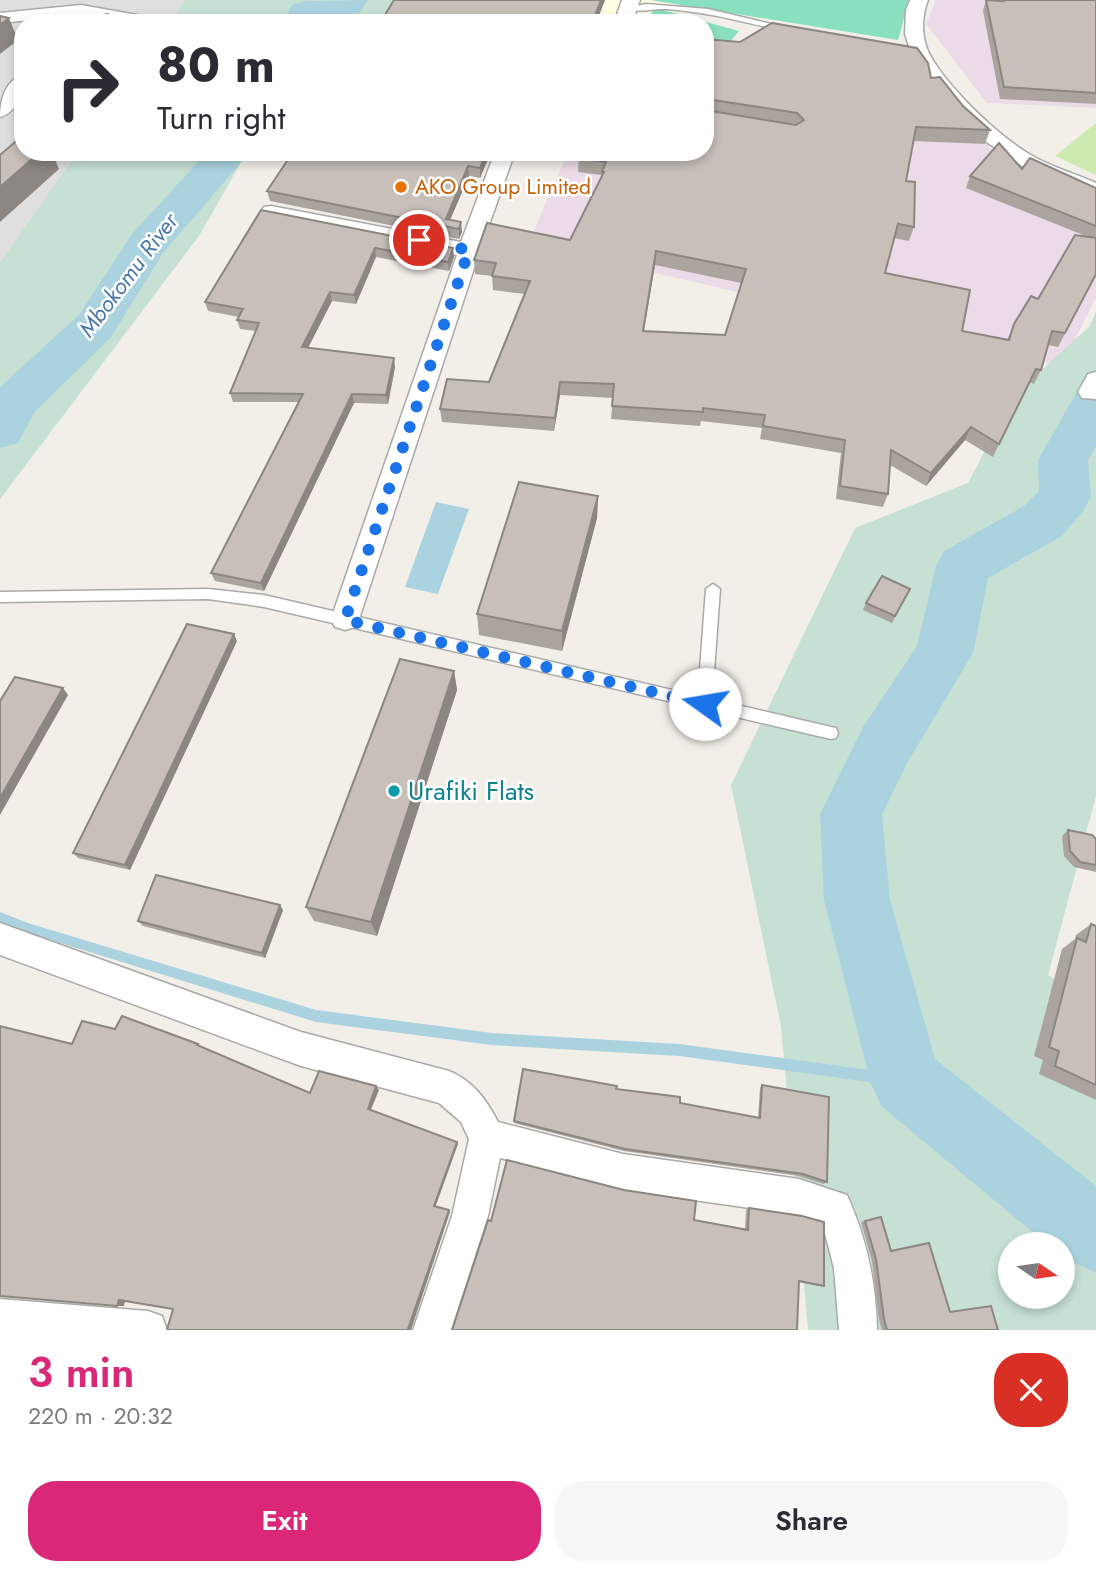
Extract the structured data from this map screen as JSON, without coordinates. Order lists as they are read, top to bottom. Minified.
{"water":["Mbokomu River"],"places":["AKO Group Limited","Urafiki Flats"],"north":"right","page":{"turn":["80 m","Turn right"],"heading":["3 min","220 m · 20:32"],"buttons":["Exit","Share"]}}
